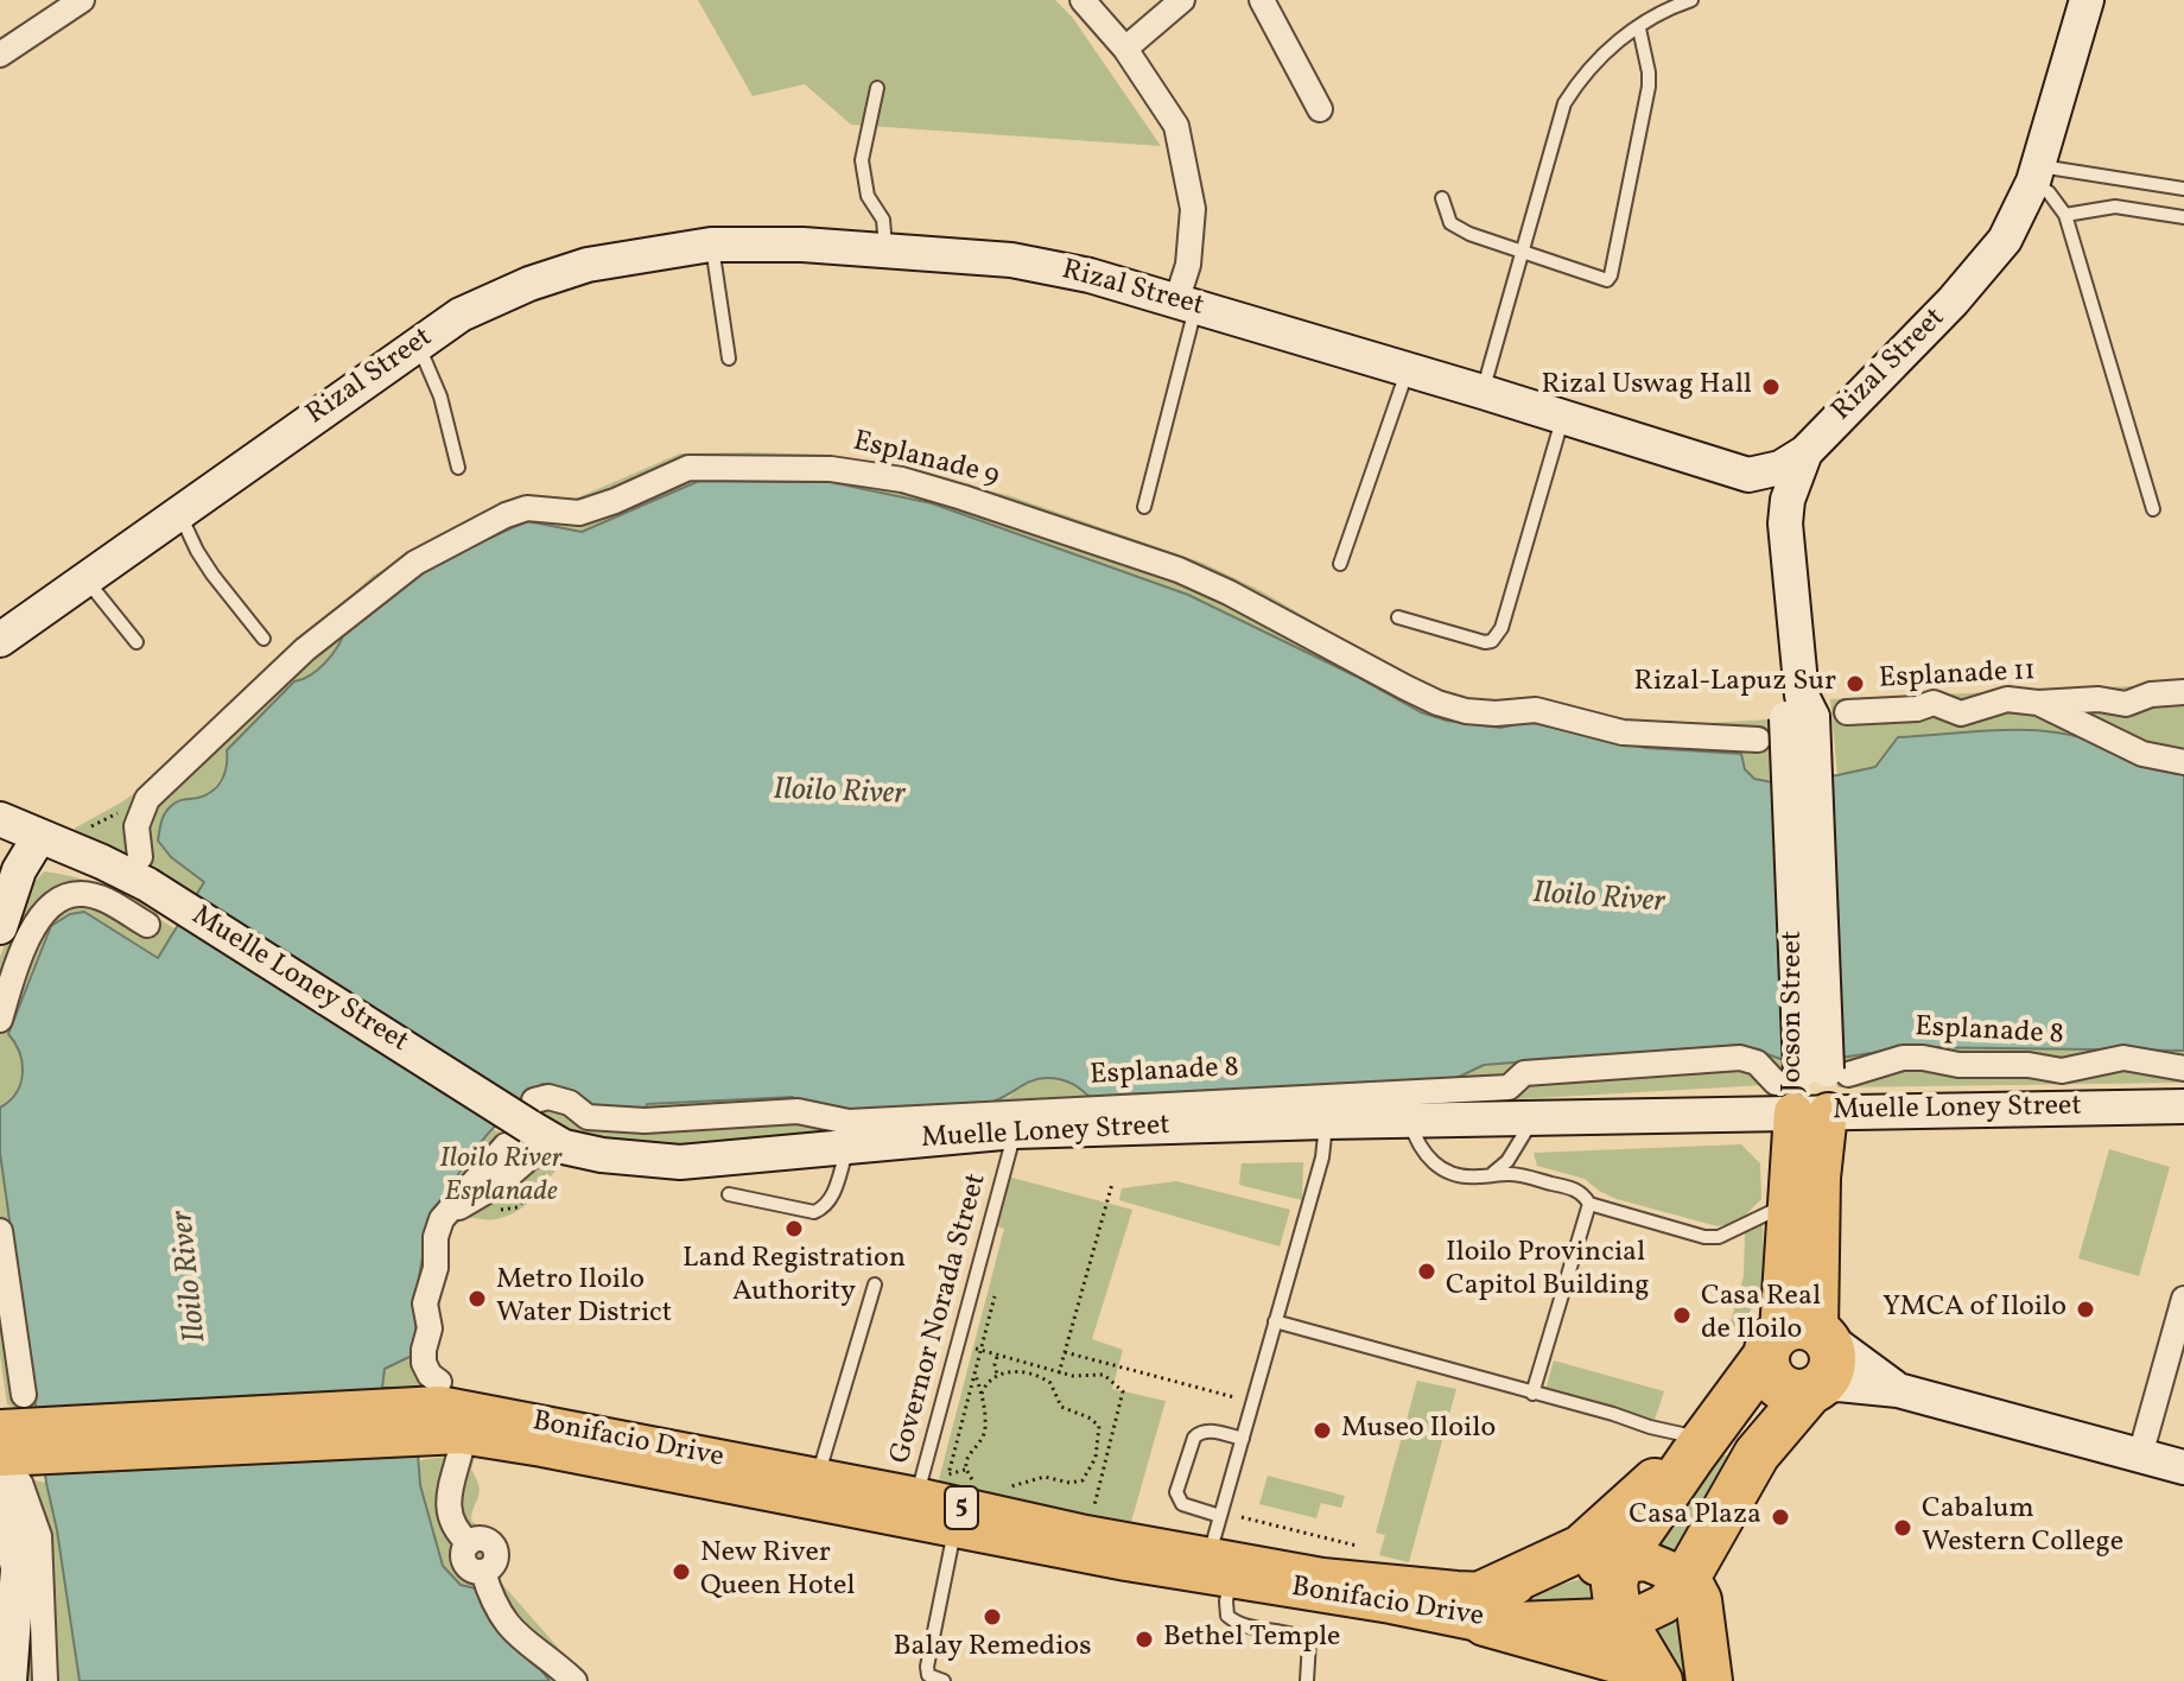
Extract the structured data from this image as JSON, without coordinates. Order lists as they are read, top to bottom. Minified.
{"streets":{"main road":["Rizal Street","Muelle Loney Street","Jocson Street","Bonifacio Drive","5"],"street":["Esplanade 9","Esplanade 11","Esplanade 8"],"lane":["Governor Norada Street"]},"crossings":[["Rizal Street","Jocson Street"],["Muelle Loney Street","Jocson Street"],["Muelle Loney Street","Esplanade 8"],["Muelle Loney Street","Governor Norada Street"],["Jocson Street","Esplanade 8"],["Governor Norada Street","Bonifacio Drive"]],"water":["Iloilo River"],"parks":["Iloilo River Esplanade"],"places":["Rizal Uswag Hall","Rizal-Lapuz Sur","Land Registration Authority","Iloilo Provincial Capitol Building","Metro Iloilo Water District","YMCA of Iloilo","Casa Real de Iloilo","Museo Iloilo","Casa Plaza","Cabalum Western College","New River Queen Hotel","Balay Remedios","Bethel Temple"]}
